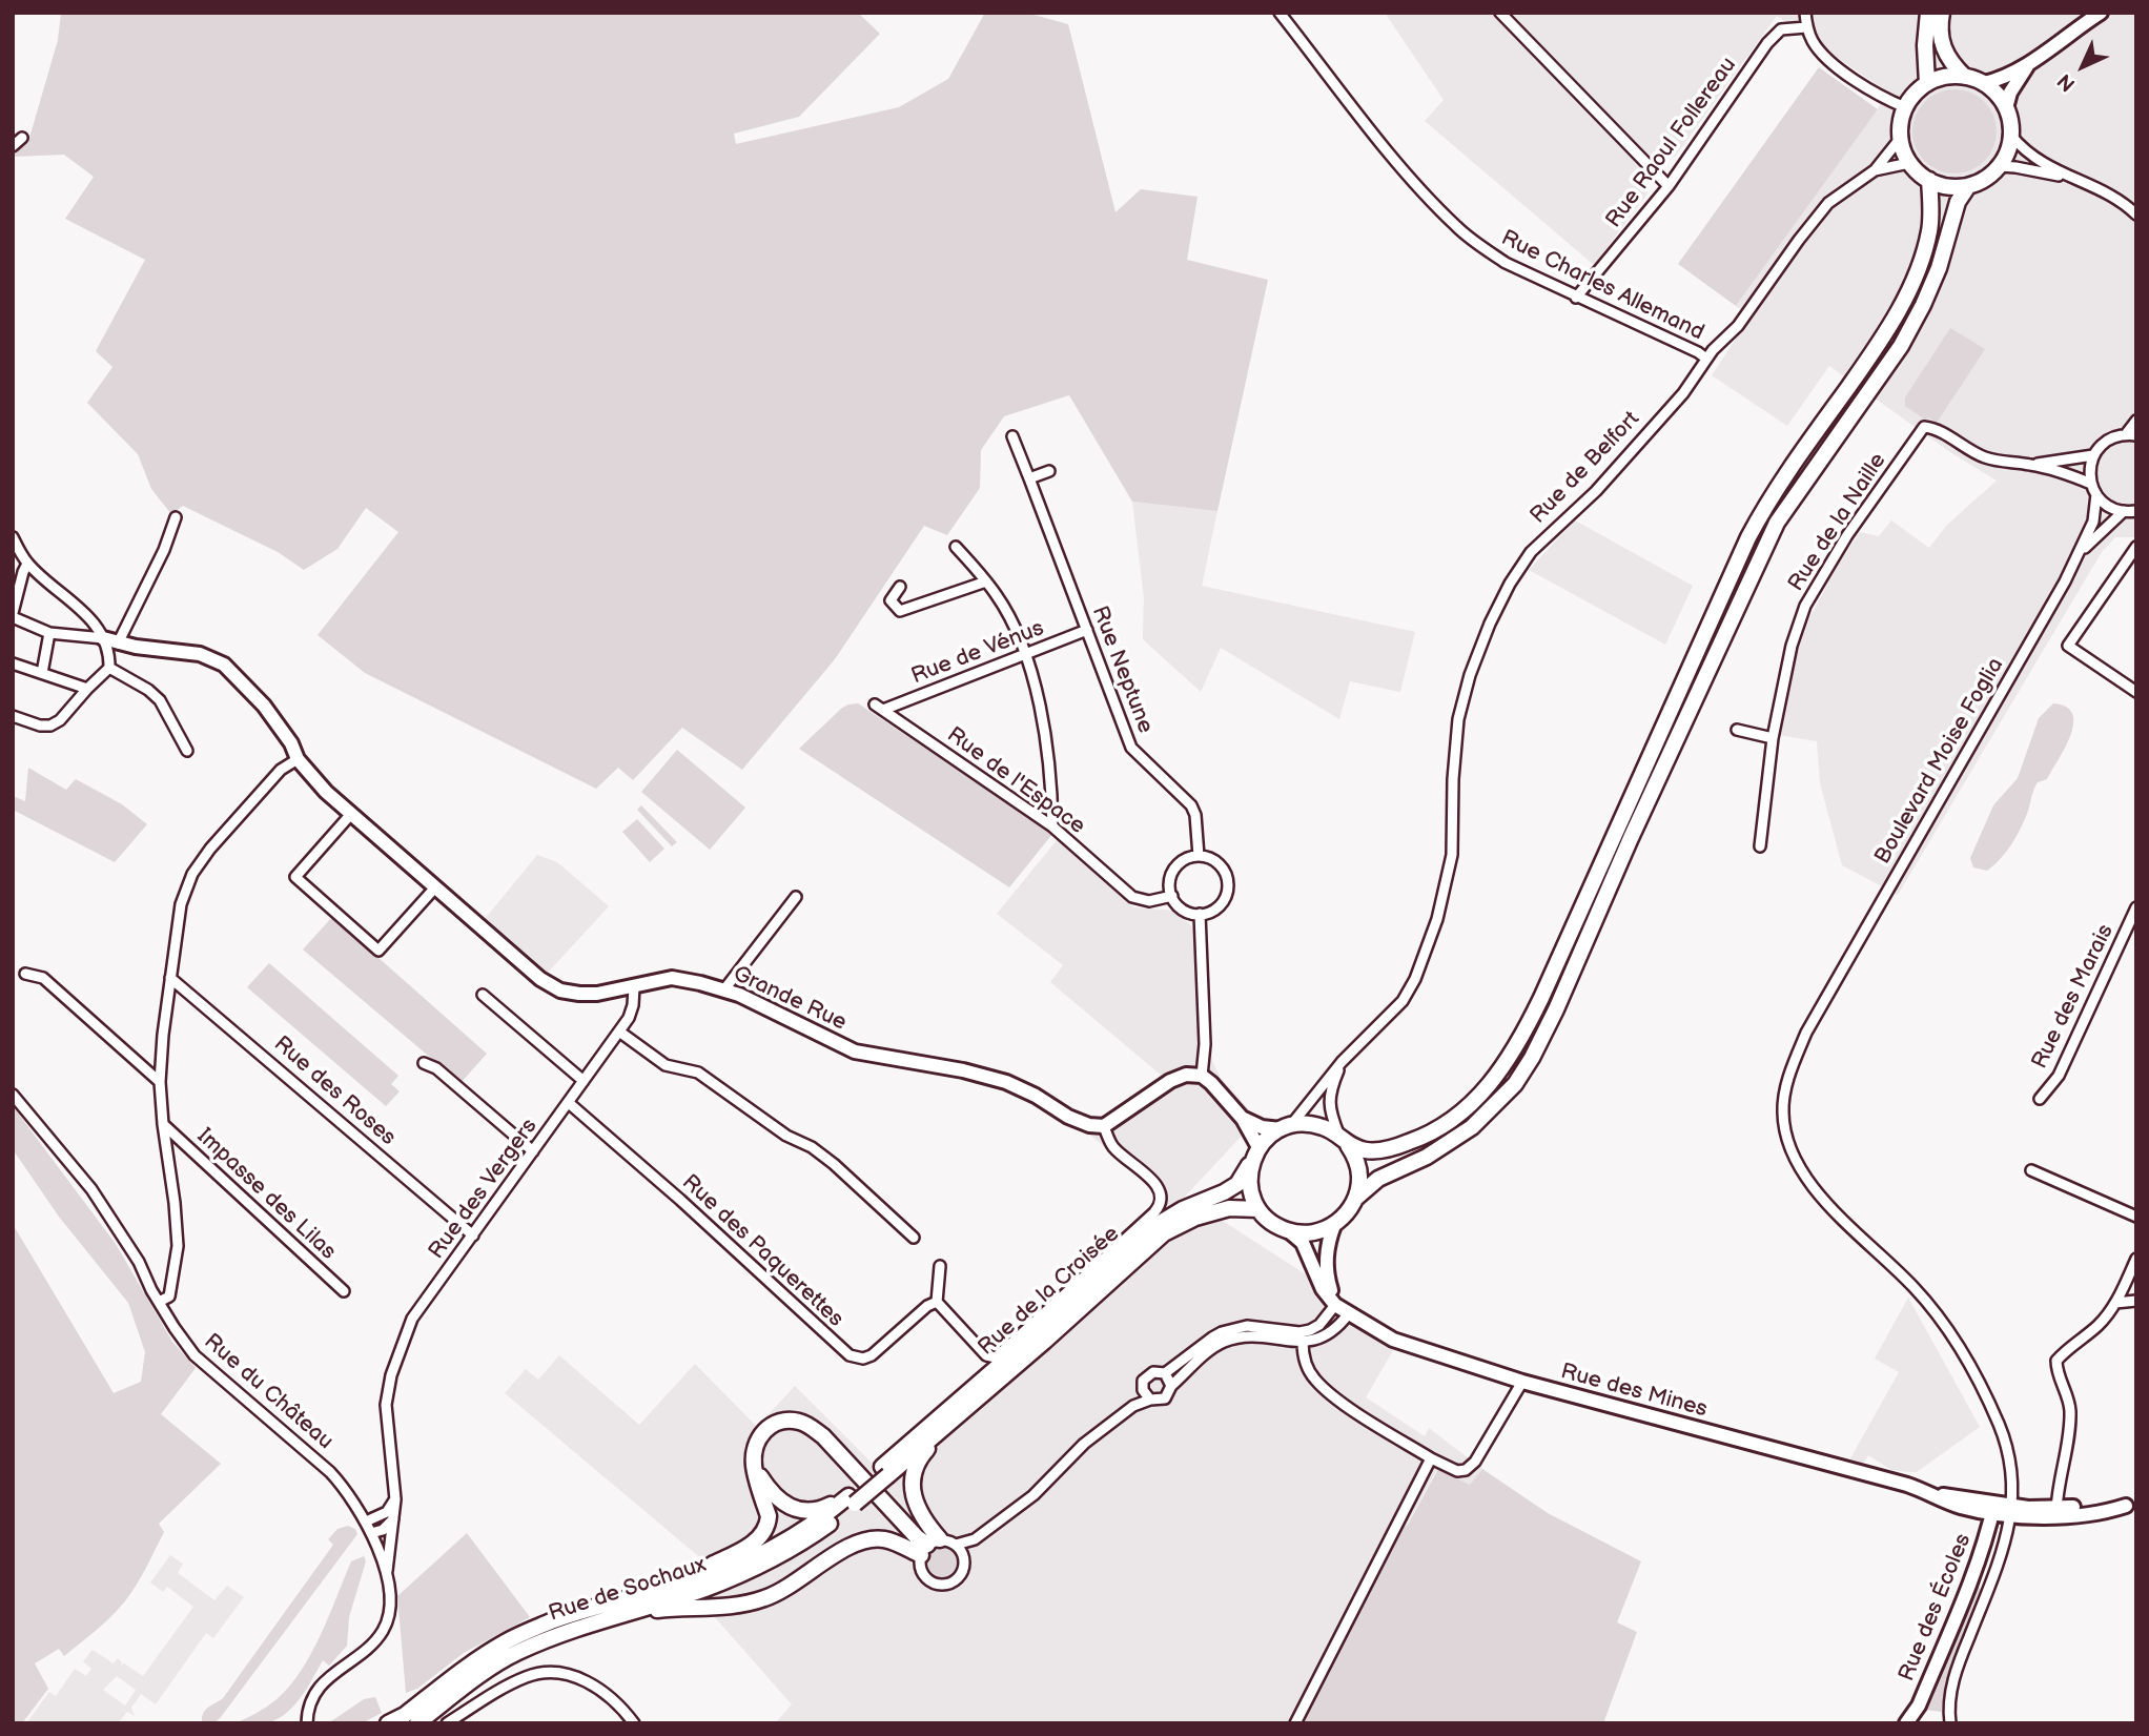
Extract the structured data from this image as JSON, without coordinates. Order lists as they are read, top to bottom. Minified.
{"streets":{"main road":["Rue de la Croisée","Rue de Sochaux"],"street":["Rue Raoul Follereau","Rue Charles Allemand","Rue de Belfort","Rue de la Naille","Rue de Vénus","Rue Neptune","Boulevard Moise Foglia","Rue de l'Espace","Rue des Marais","Grande Rue","Rue des Roses","Rue des Vergers","Impasse des Lilas","Rue des Paquerettes","Rue des Mines","Rue du Château","Rue des Écoles"]},"crossings":[["Rue Raoul Follereau","Rue Charles Allemand"],["Rue Charles Allemand","Rue de Belfort"],["Rue de Vénus","Rue Neptune"],["Rue de Vénus","Rue de l'Espace"],["Rue Neptune","Rue de l'Espace"],["Boulevard Moise Foglia","Rue des Mines"],["Grande Rue","Rue des Vergers"],["Rue des Roses","Rue des Vergers"],["Rue des Vergers","Rue des Paquerettes"],["Rue des Vergers","Rue du Château"],["Rue de la Croisée","Rue des Mines"],["Rue des Mines","Rue des Écoles"]],"north":"bottom left"}
